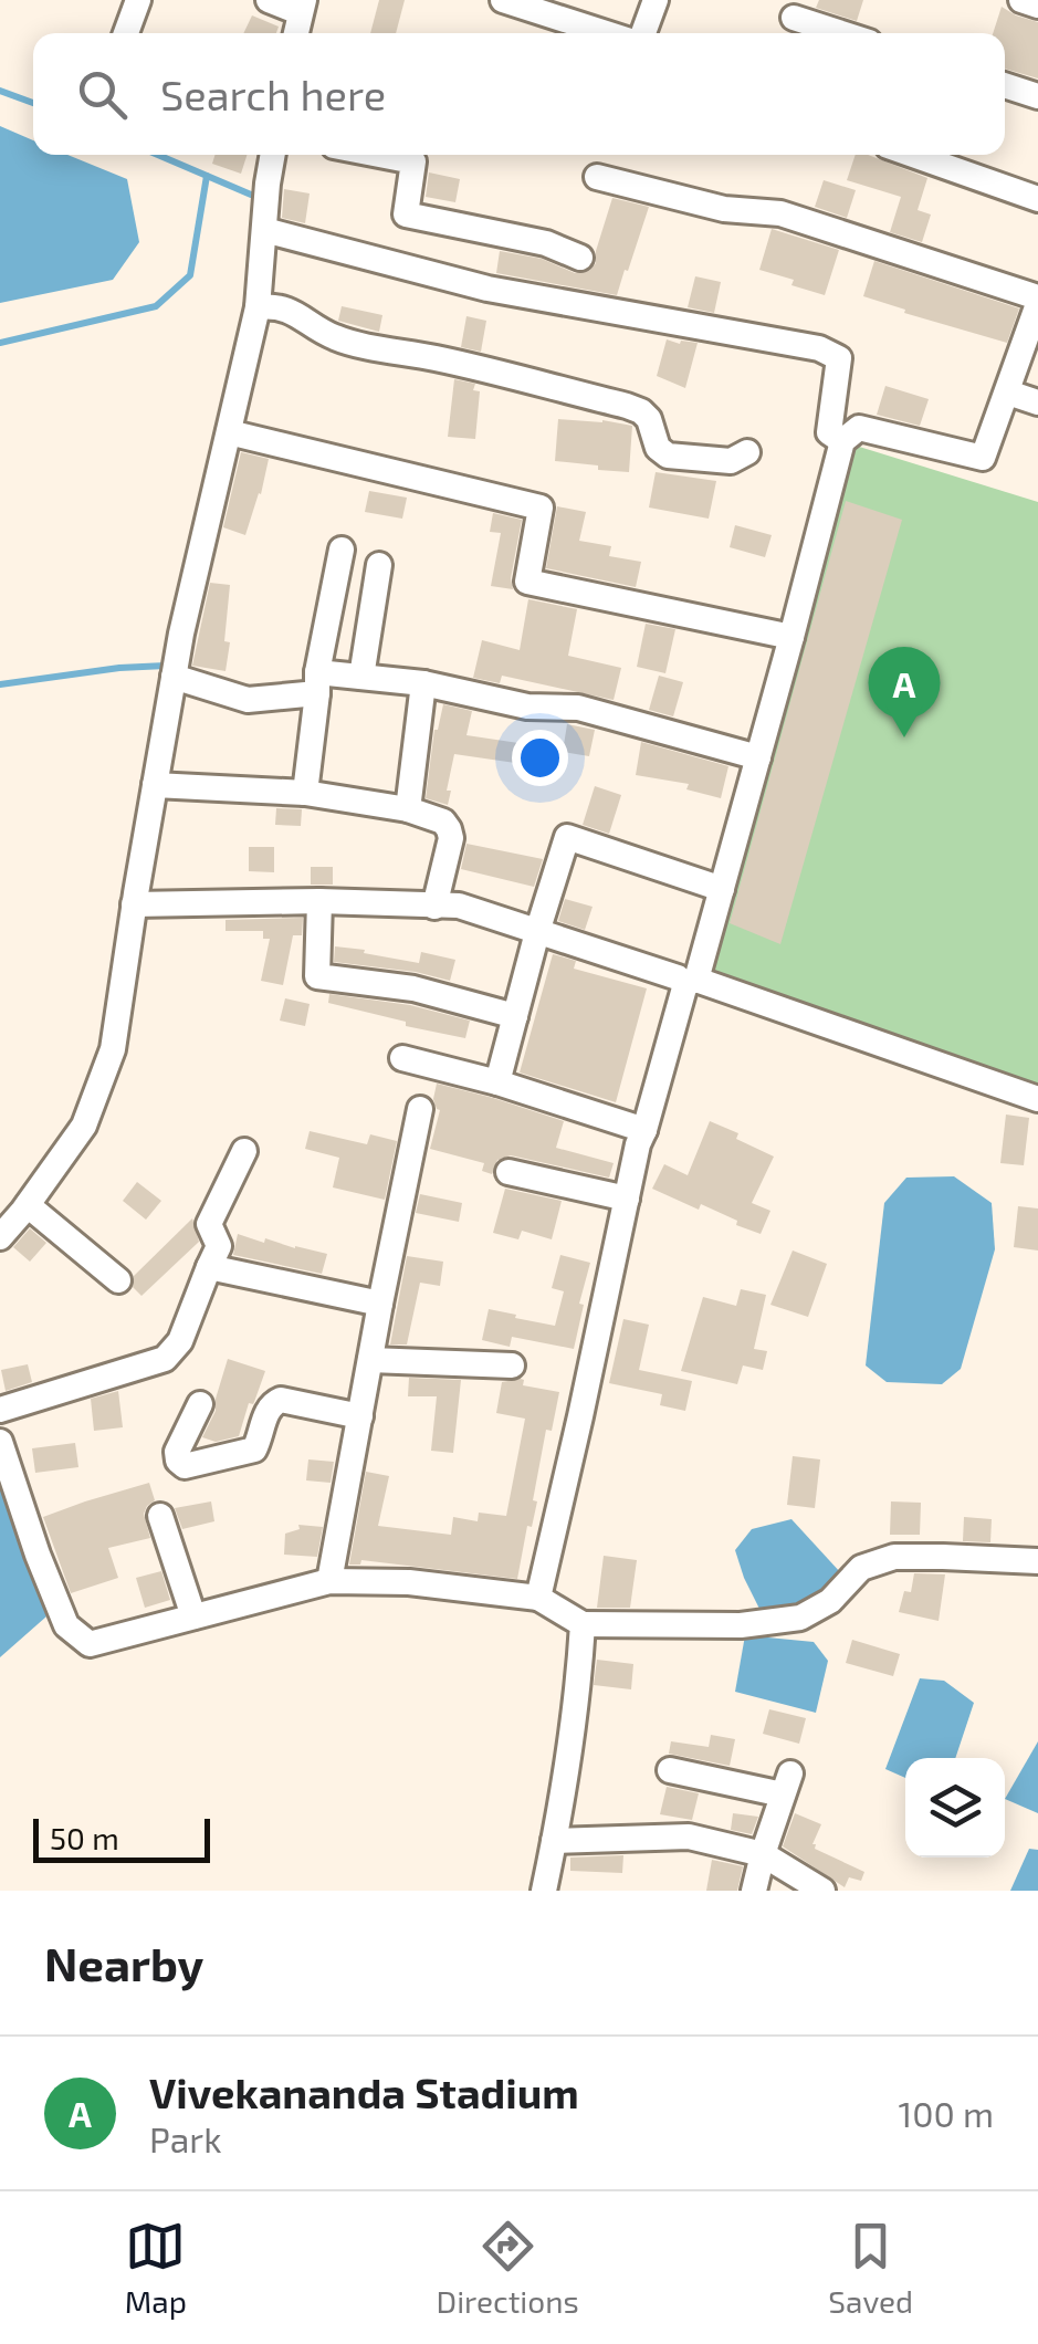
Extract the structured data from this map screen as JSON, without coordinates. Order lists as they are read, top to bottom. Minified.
{"scale_bar":"50 m","page":{"search":"Search here","pins":"A","scale":"50 m","heading":"Nearby","list":[{"mark":"A","name":"Vivekananda Stadium","note":"Park","value":"100 m"}],"nav":["Map","Directions","Saved"]}}
